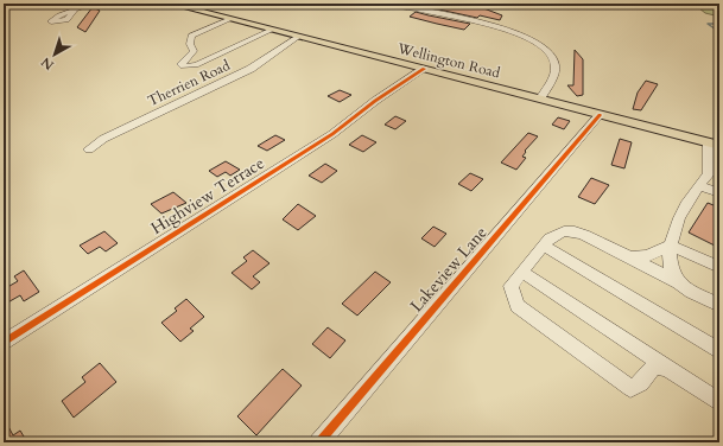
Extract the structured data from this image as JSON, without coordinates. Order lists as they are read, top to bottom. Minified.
{"streets":{"main road":["Wellington Road"],"street":["Therrien Road","Highview Terrace","Lakeview Lane"]},"crossings":[["Wellington Road","Therrien Road"],["Wellington Road","Highview Terrace"],["Wellington Road","Lakeview Lane"]],"north":"bottom left"}
